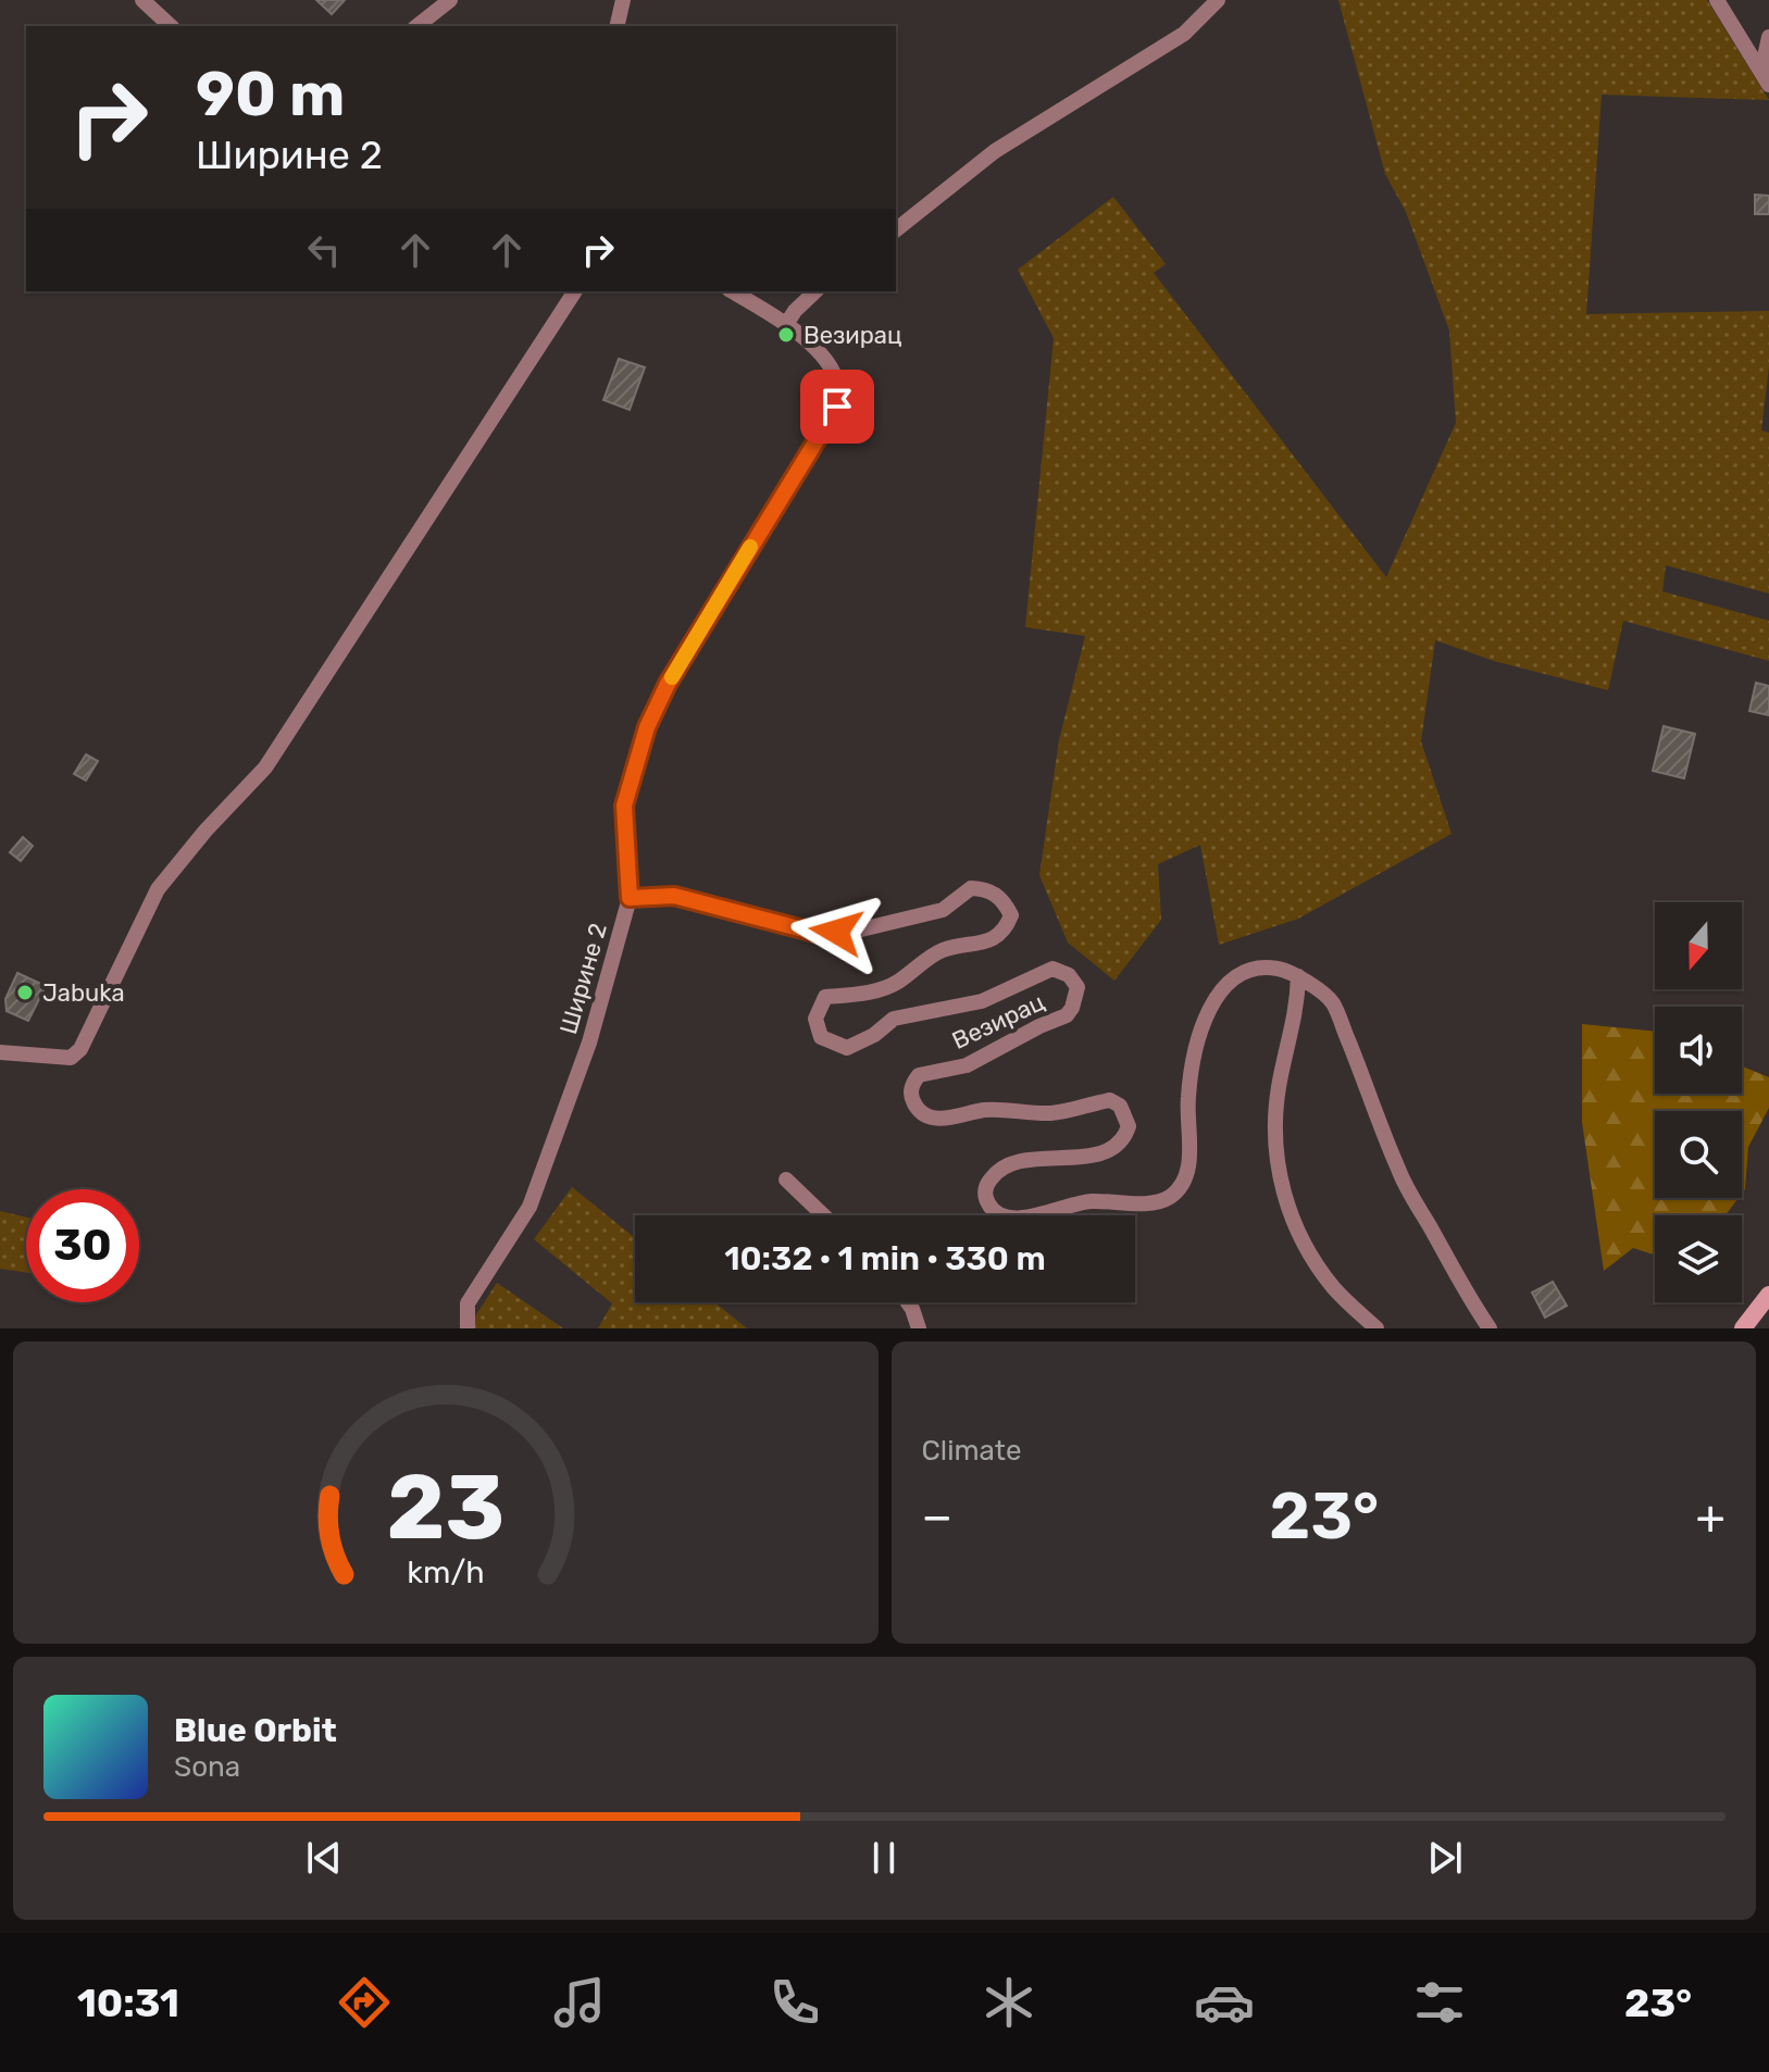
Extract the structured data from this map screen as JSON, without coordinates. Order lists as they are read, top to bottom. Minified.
{"streets":{"street":["Ширине 2","Везирац"]},"crossings":[["Ширине 2","Везирац"]],"places":["Везирац","Jabuka"],"north":"bottom","page":{"turn":["90 m","Ширине 2"],"limit":"30","trip":"10:32 · 1 min · 330 m","tile":"Climate","heat":["−","23°","+"],"song":["Blue Orbit","Sona"],"tabs":["10:31","23°"],"gauge":["23","km/h"]}}
